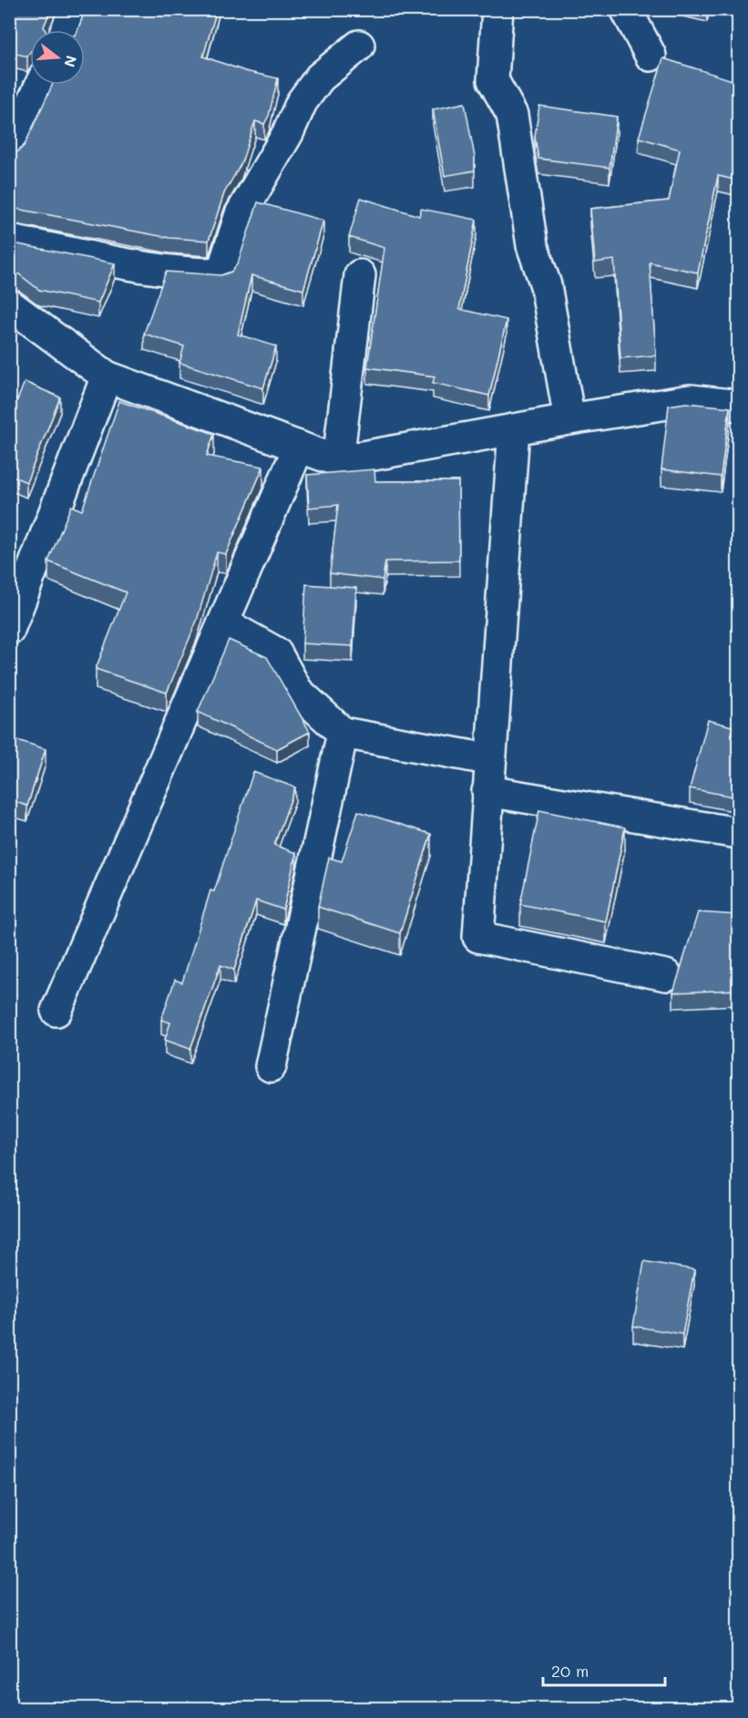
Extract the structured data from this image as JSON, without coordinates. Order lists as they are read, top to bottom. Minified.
{"scale_bar":"20 m","north":"right"}
